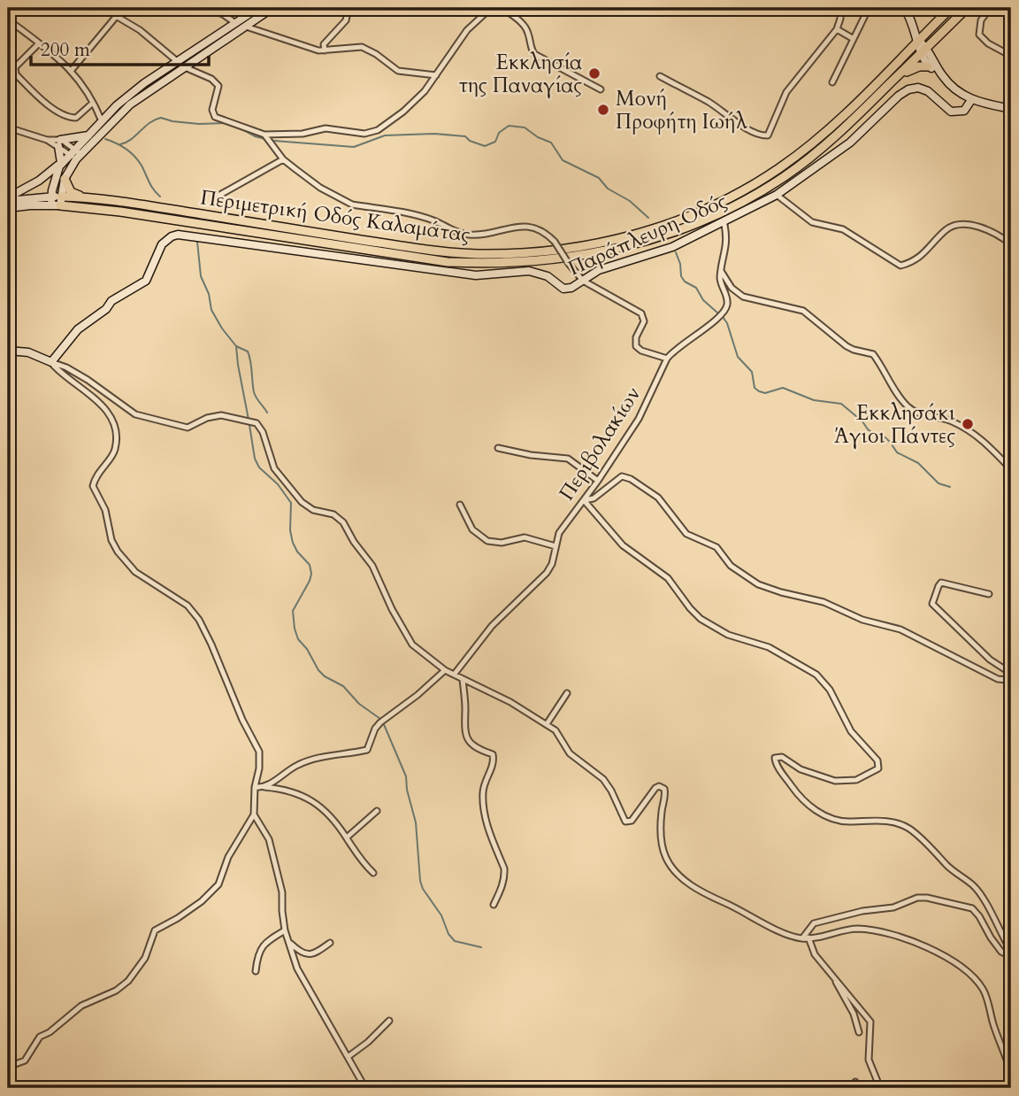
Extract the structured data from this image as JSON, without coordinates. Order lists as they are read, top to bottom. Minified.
{"streets":{"main road":["Περιμετρική Οδός Καλαμάτας"],"street":["Παράπλευρη Οδός","Περιβολακίων"]},"crossings":[["Παράπλευρη Οδός","Περιβολακίων"]],"places":["Εκκλησία της Παναγίας","Μονή Προφήτη Ιωήλ","Εκκλησάκι Άγιοι Πάντες"],"scale_bar":"200 m"}
